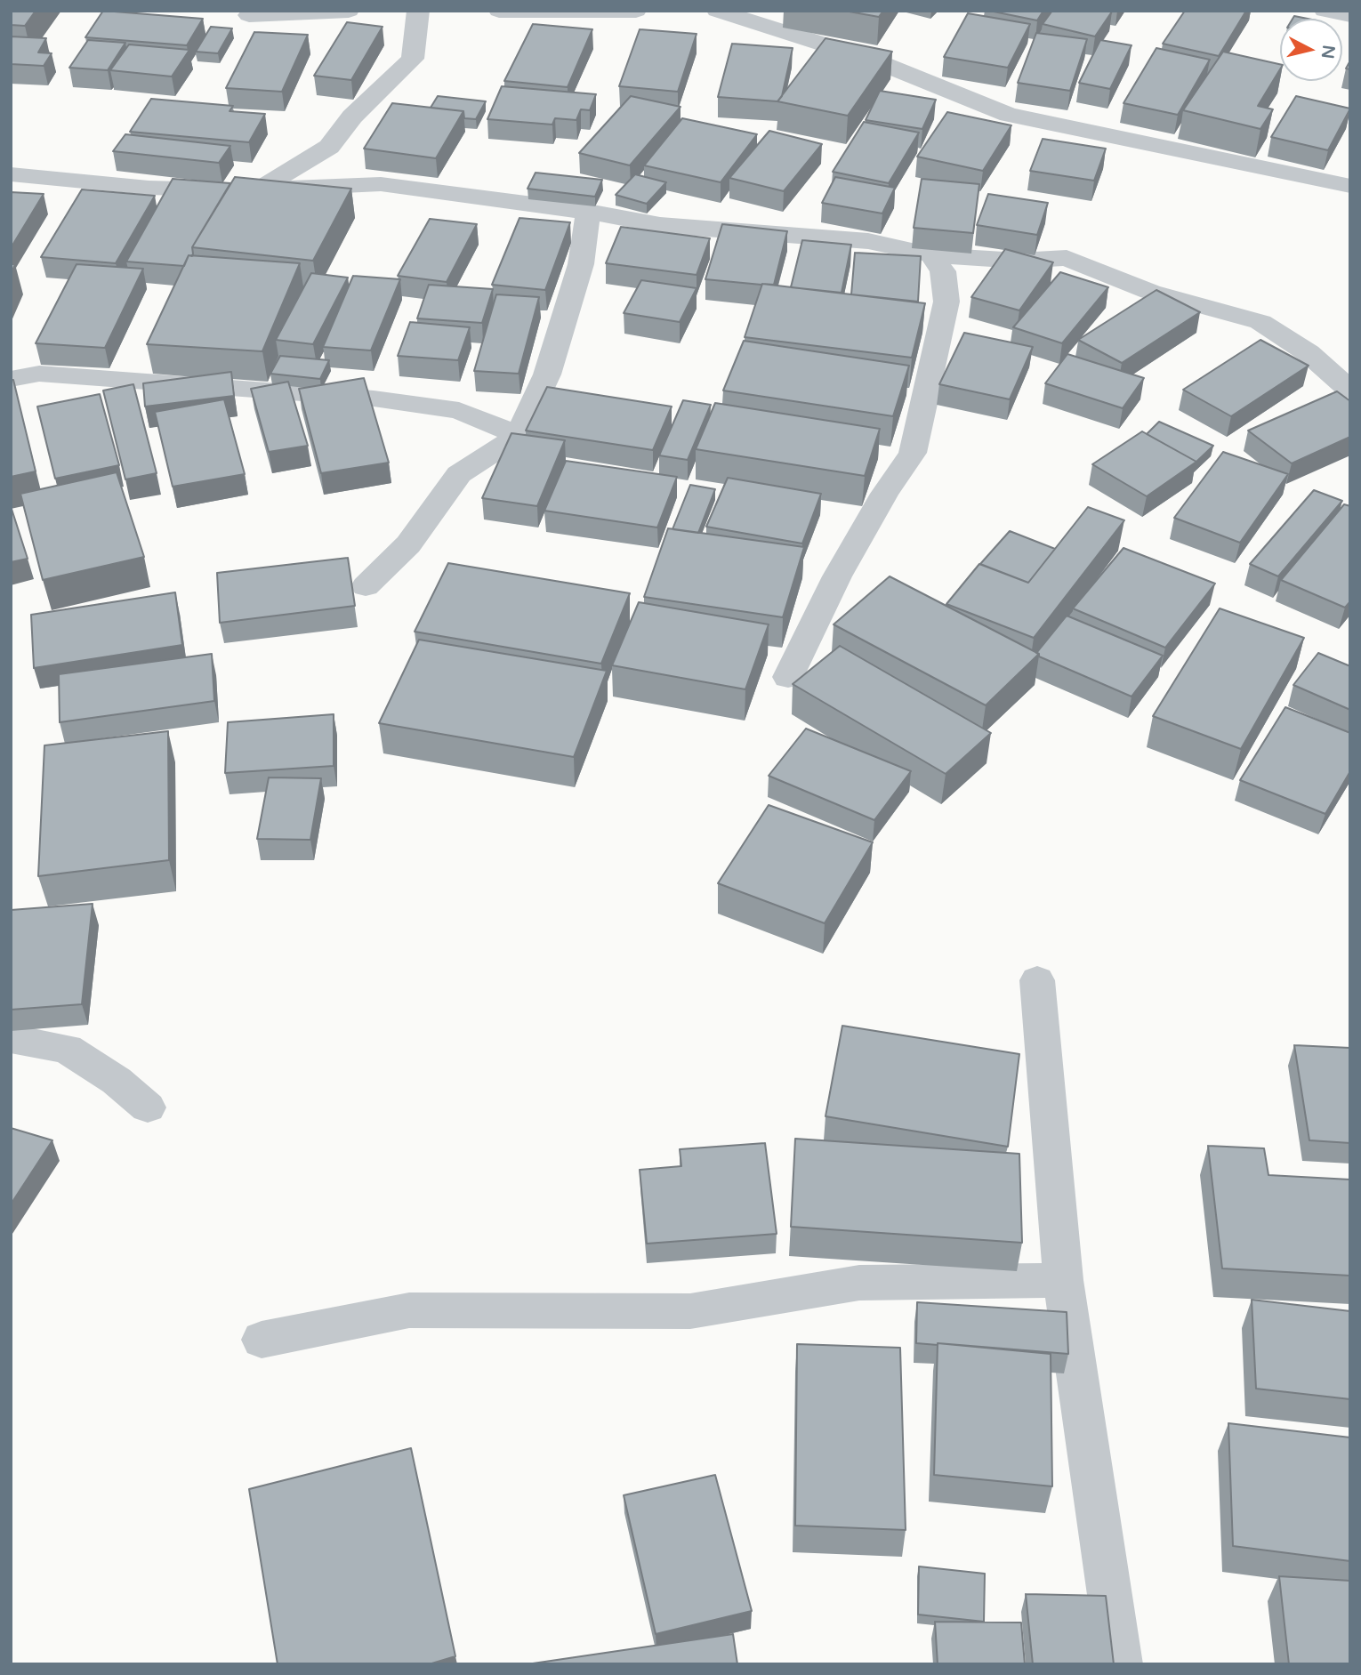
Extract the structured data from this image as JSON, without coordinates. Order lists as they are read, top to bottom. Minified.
{"north":"right"}
